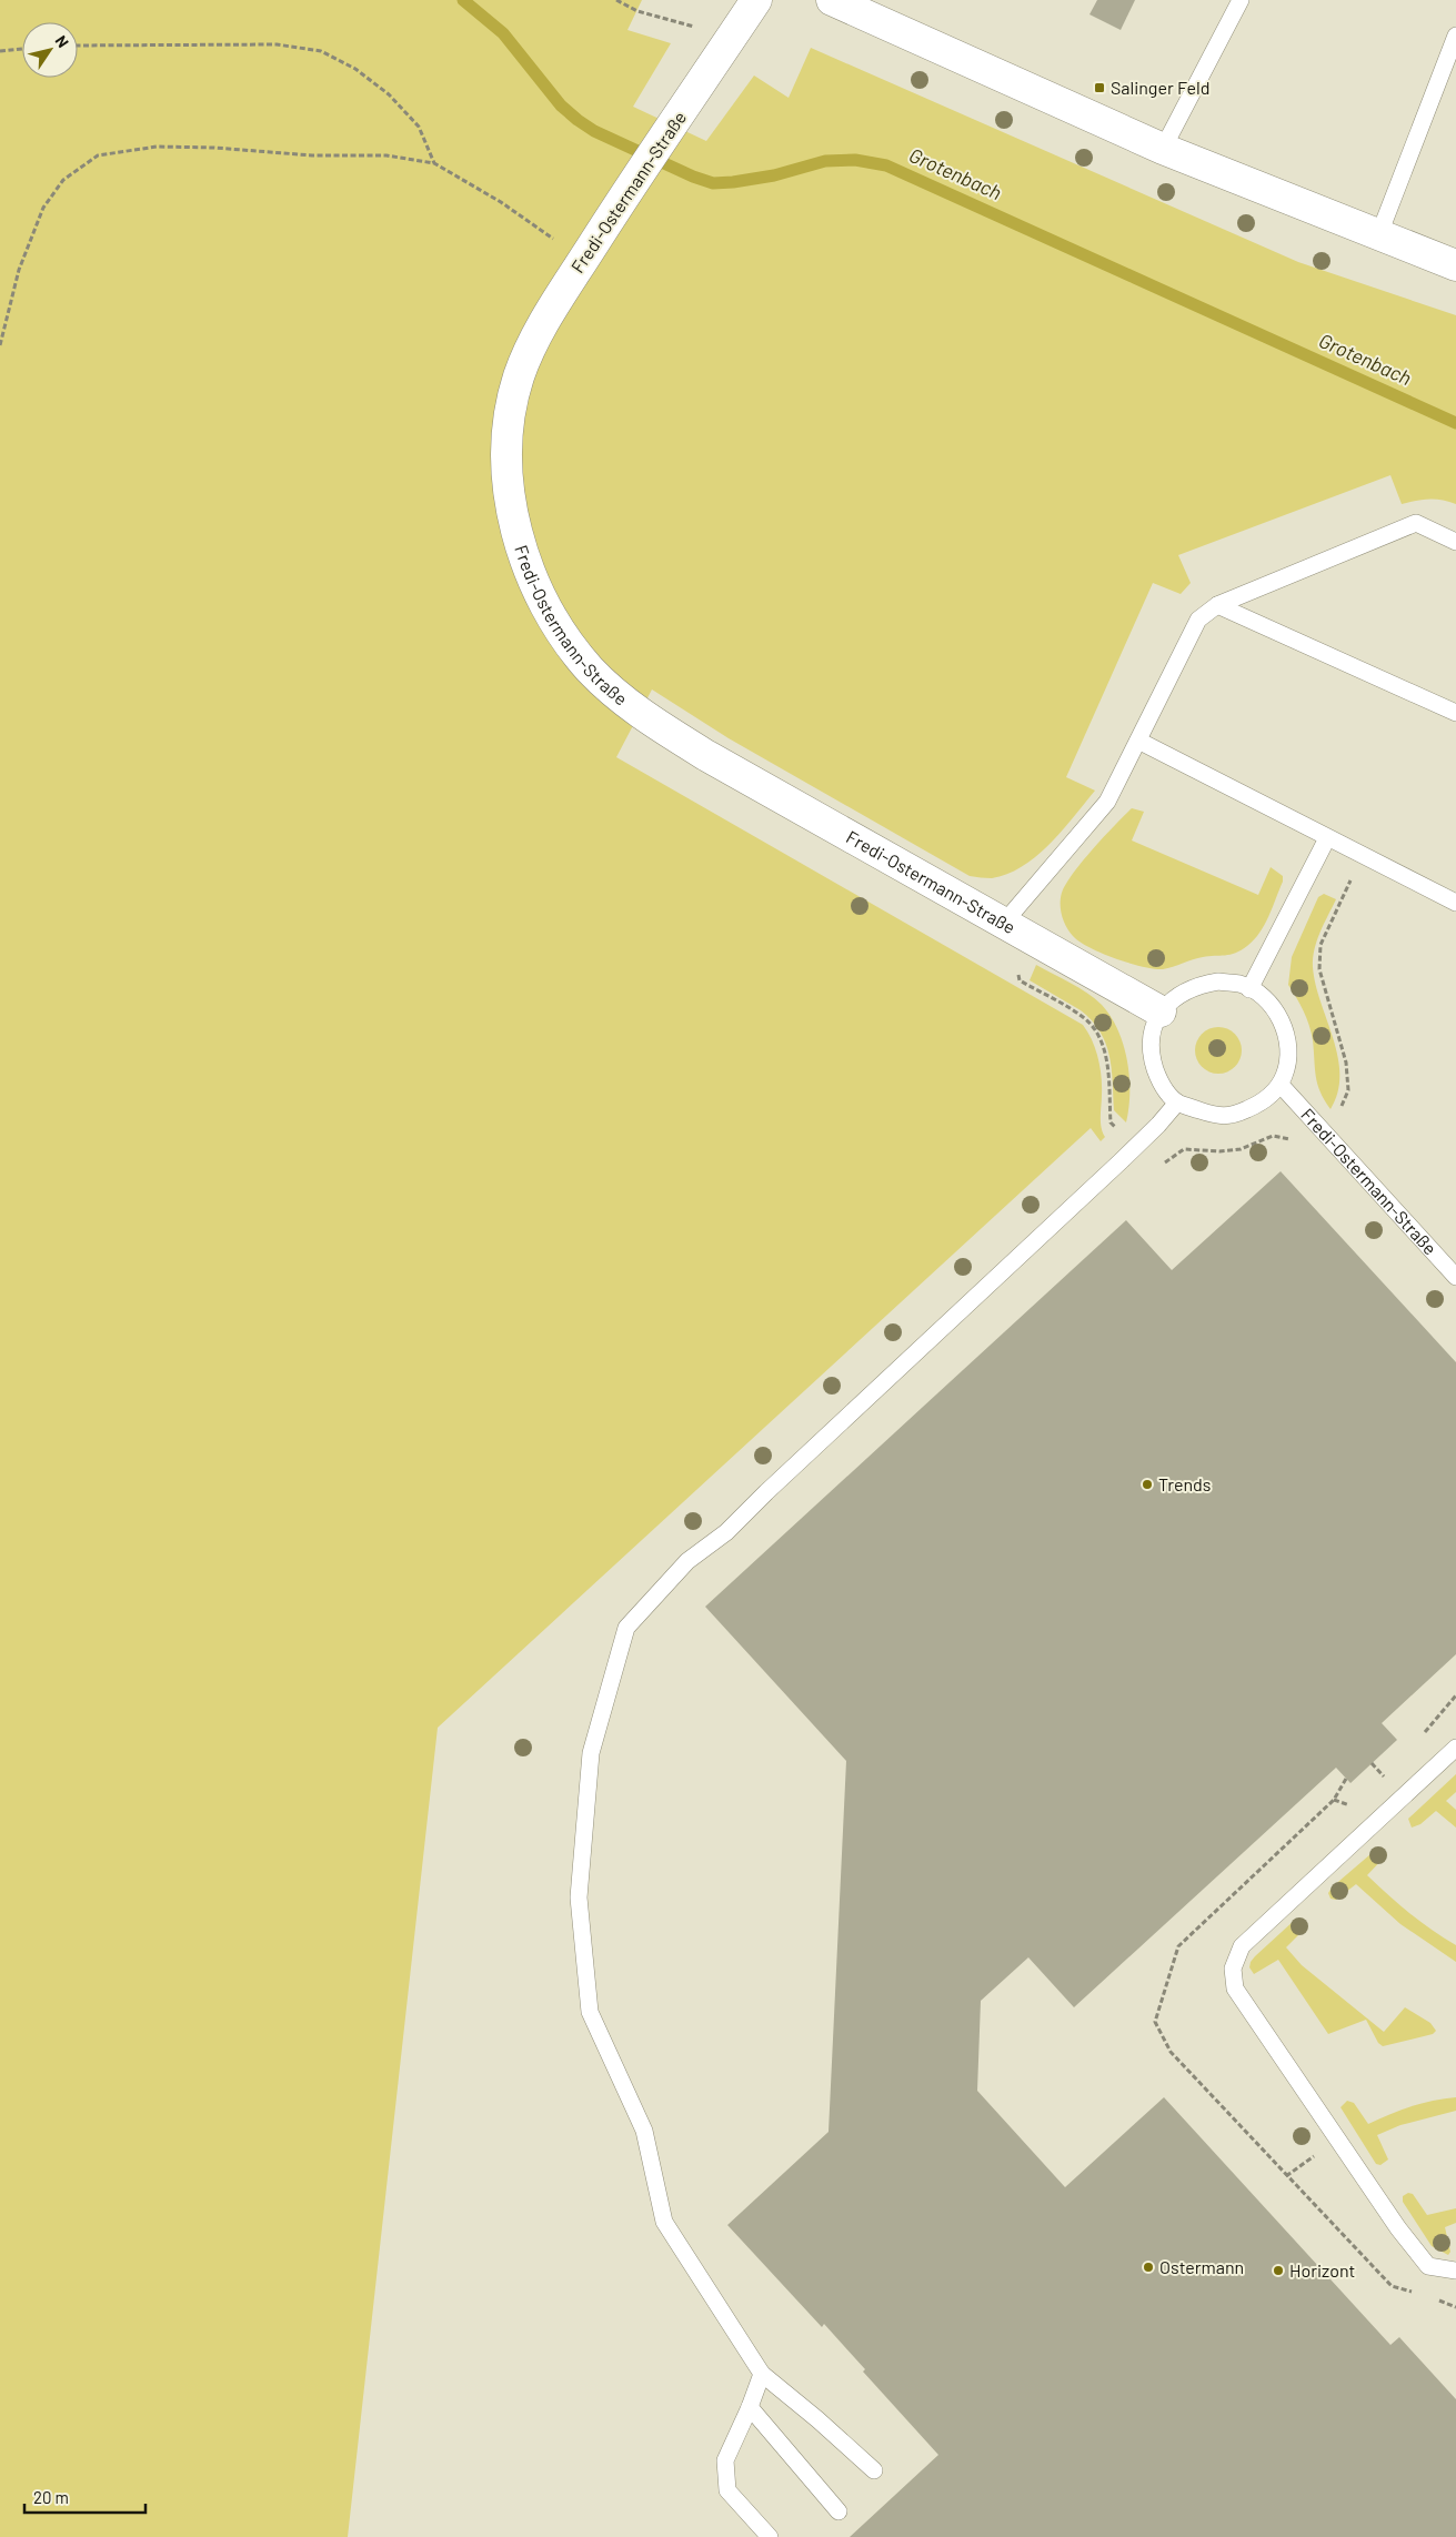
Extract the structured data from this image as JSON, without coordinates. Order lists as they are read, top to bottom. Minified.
{"streets":{"street":["Fredi-Ostermann-Straße"]},"water":["Grotenbach"],"places":{"transit":["Salinger Feld"],"other":["Trends","Ostermann","Horizont"]},"scale_bar":"20 m","north":"top right"}
